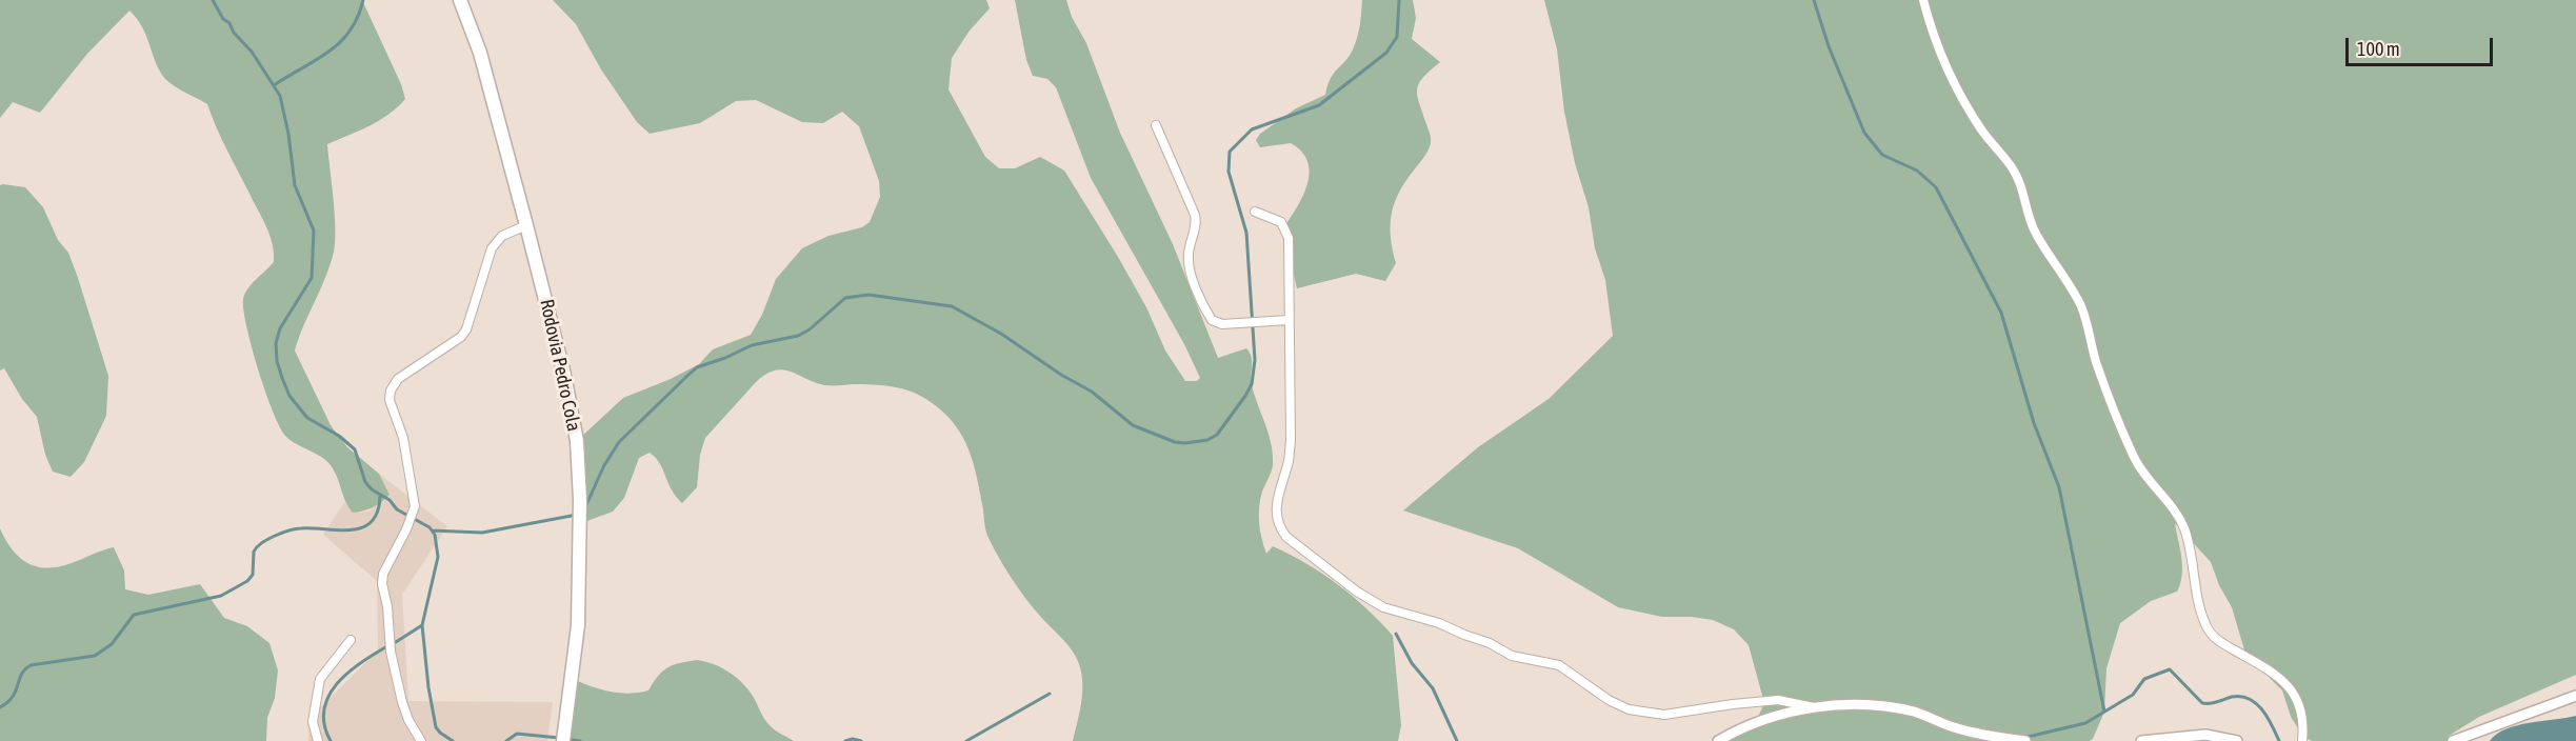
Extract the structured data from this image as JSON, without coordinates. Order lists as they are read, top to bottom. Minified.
{"streets":{"main road":["Rodovia Pedro Cola"]},"scale_bar":"100 m"}
